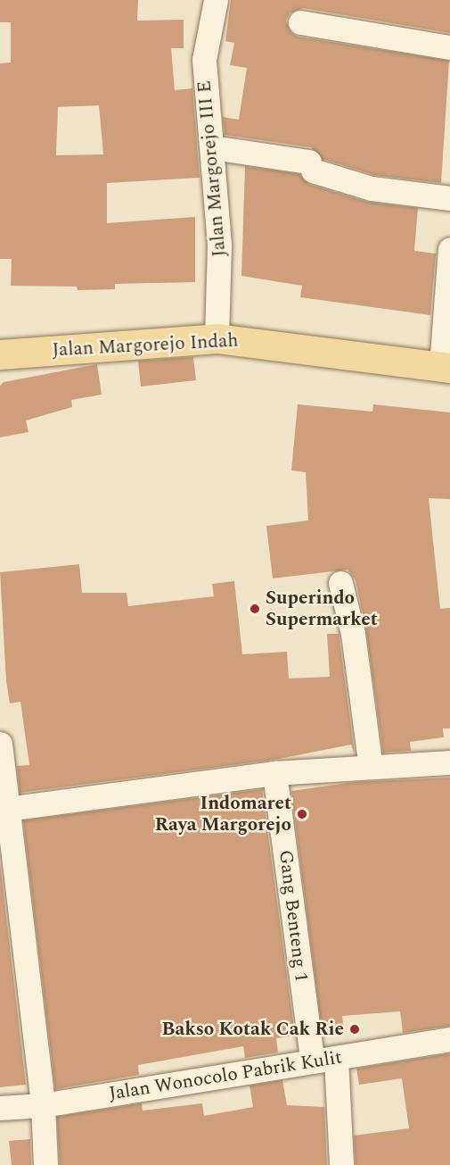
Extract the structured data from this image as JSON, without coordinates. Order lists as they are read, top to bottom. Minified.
{"streets":{"main road":["Jalan Margorejo Indah"],"street":["Jalan Margorejo III E","Gang Benteng 1","Jalan Wonocolo Pabrik Kulit"]},"crossings":[["Jalan Margorejo III E","Jalan Margorejo Indah"],["Gang Benteng 1","Jalan Wonocolo Pabrik Kulit"]],"places":["Superindo Supermarket","Indomaret Raya Margorejo","Bakso Kotak Cak Rie"]}
